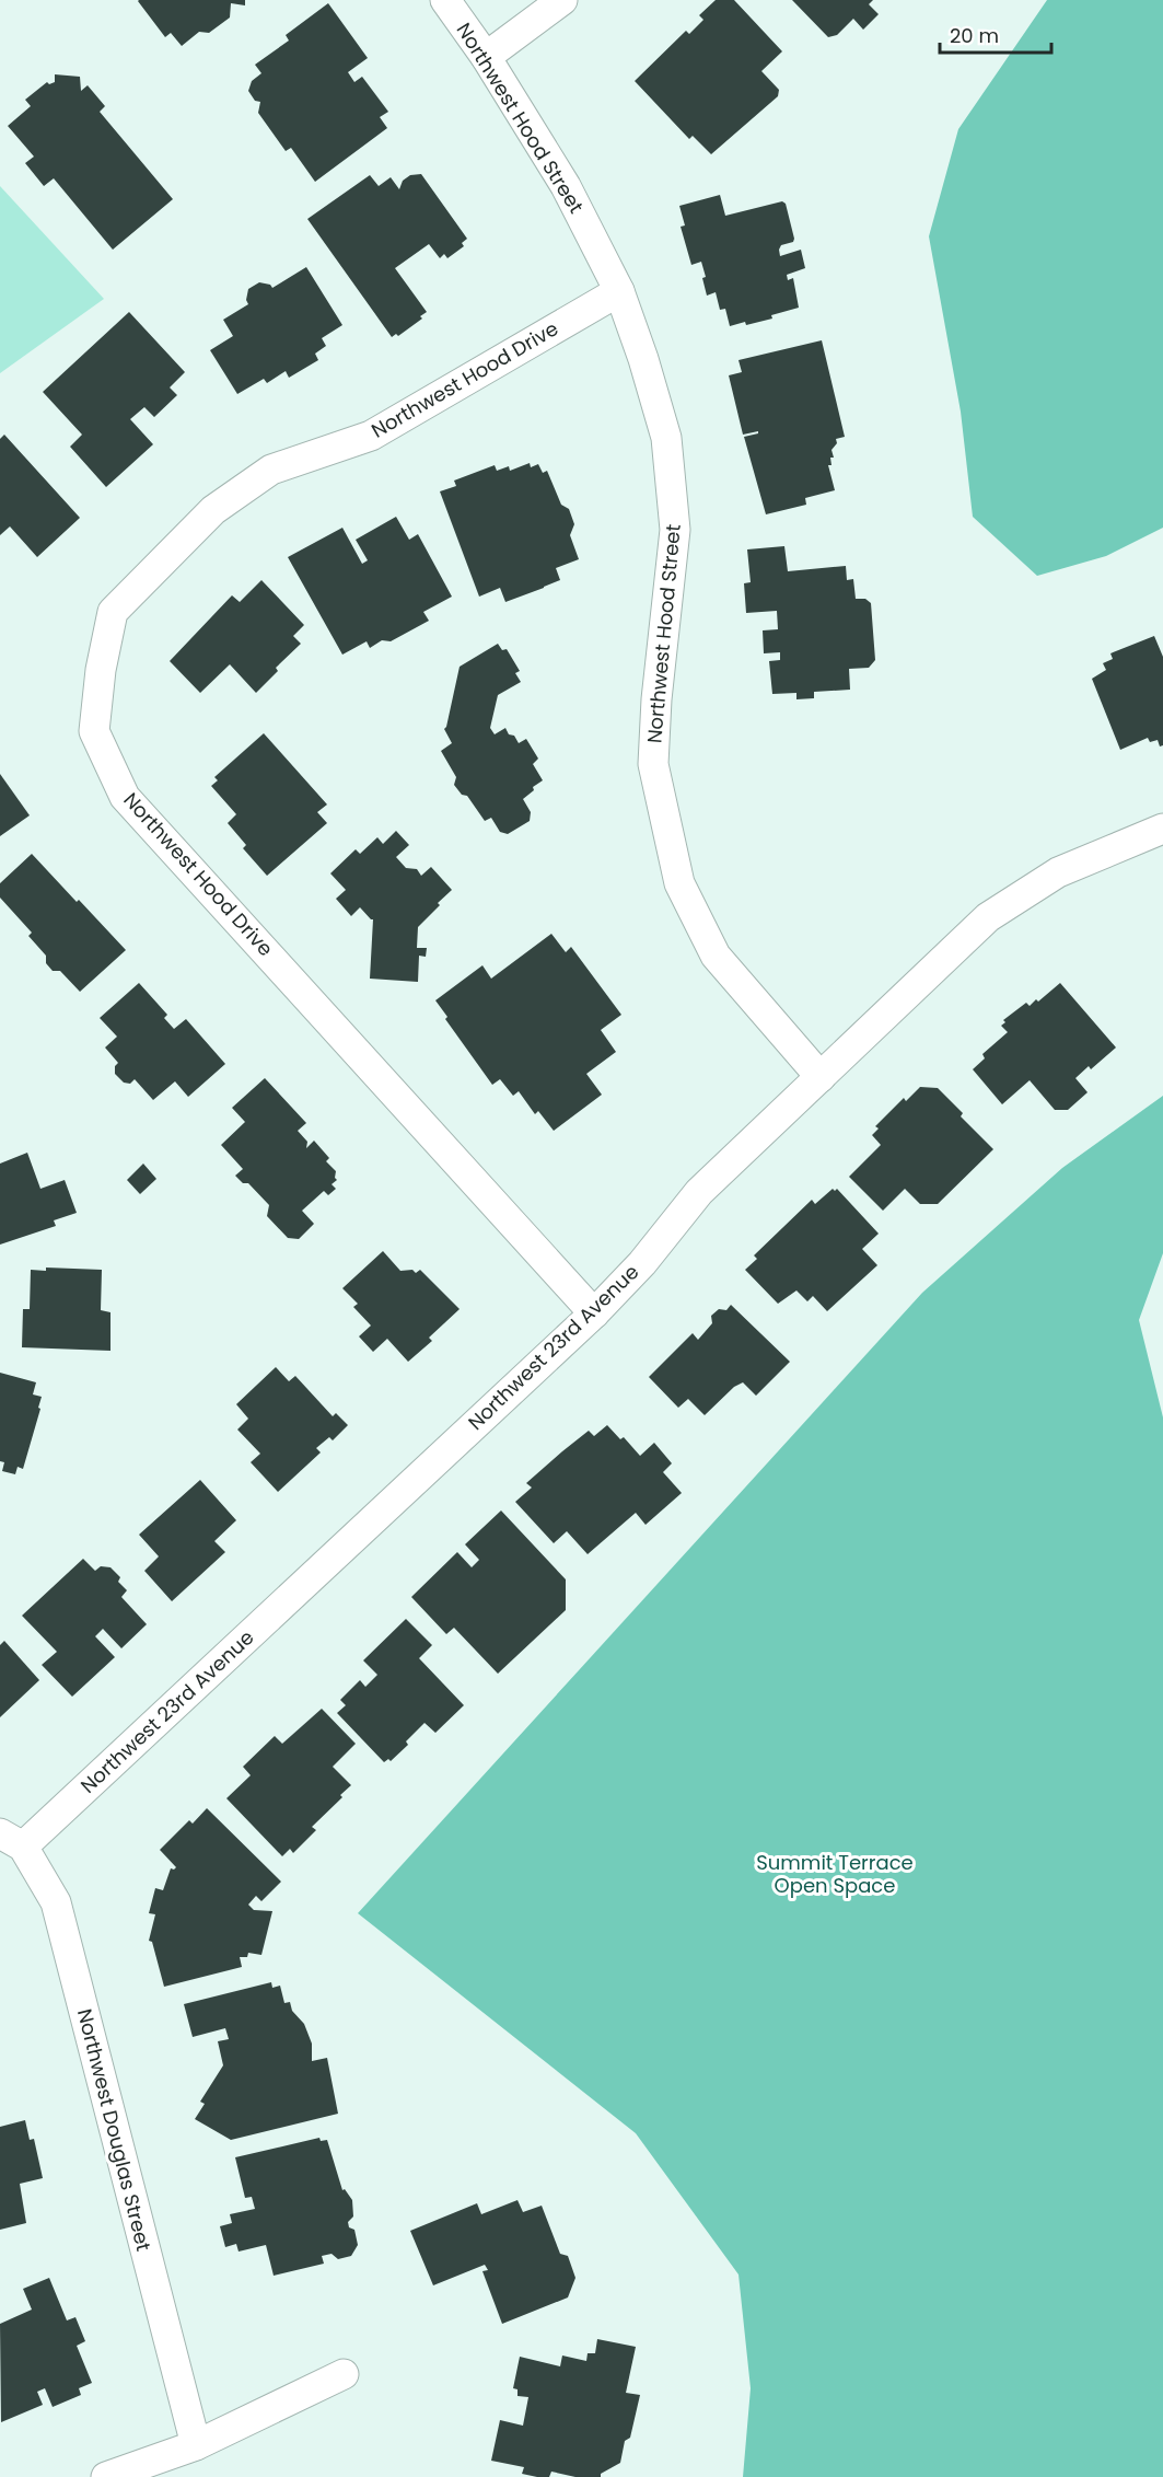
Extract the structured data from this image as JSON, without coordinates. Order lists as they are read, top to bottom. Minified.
{"streets":{"street":["Northwest Hood Street","Northwest Hood Drive","Northwest 23rd Avenue","Northwest Douglas Street"]},"crossings":[["Northwest Hood Street","Northwest Hood Drive"],["Northwest Hood Street","Northwest 23rd Avenue"],["Northwest Hood Drive","Northwest 23rd Avenue"],["Northwest 23rd Avenue","Northwest Douglas Street"]],"parks":["Summit Terrace Open Space"],"scale_bar":"20 m"}
